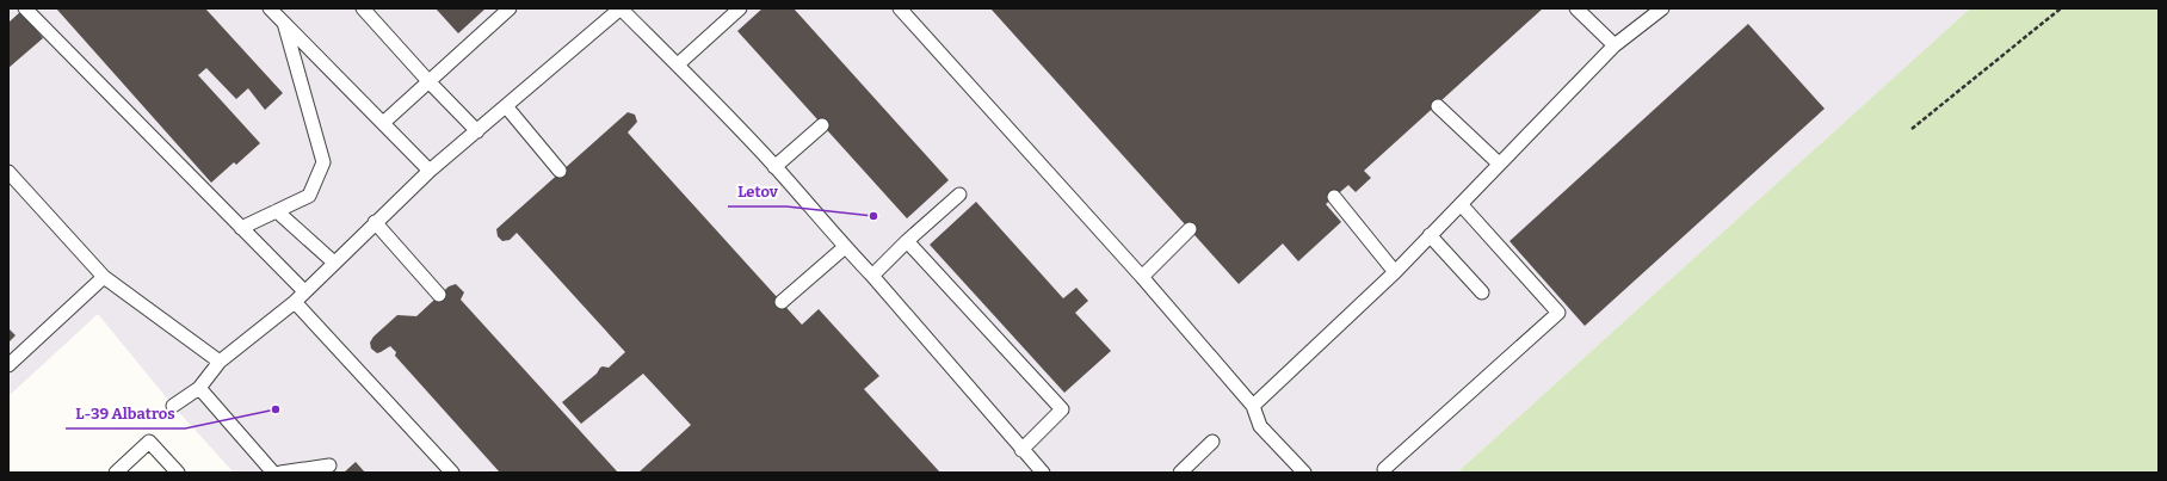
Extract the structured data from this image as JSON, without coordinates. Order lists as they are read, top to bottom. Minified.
{"places":["Letov","L-39 Albatros"]}
